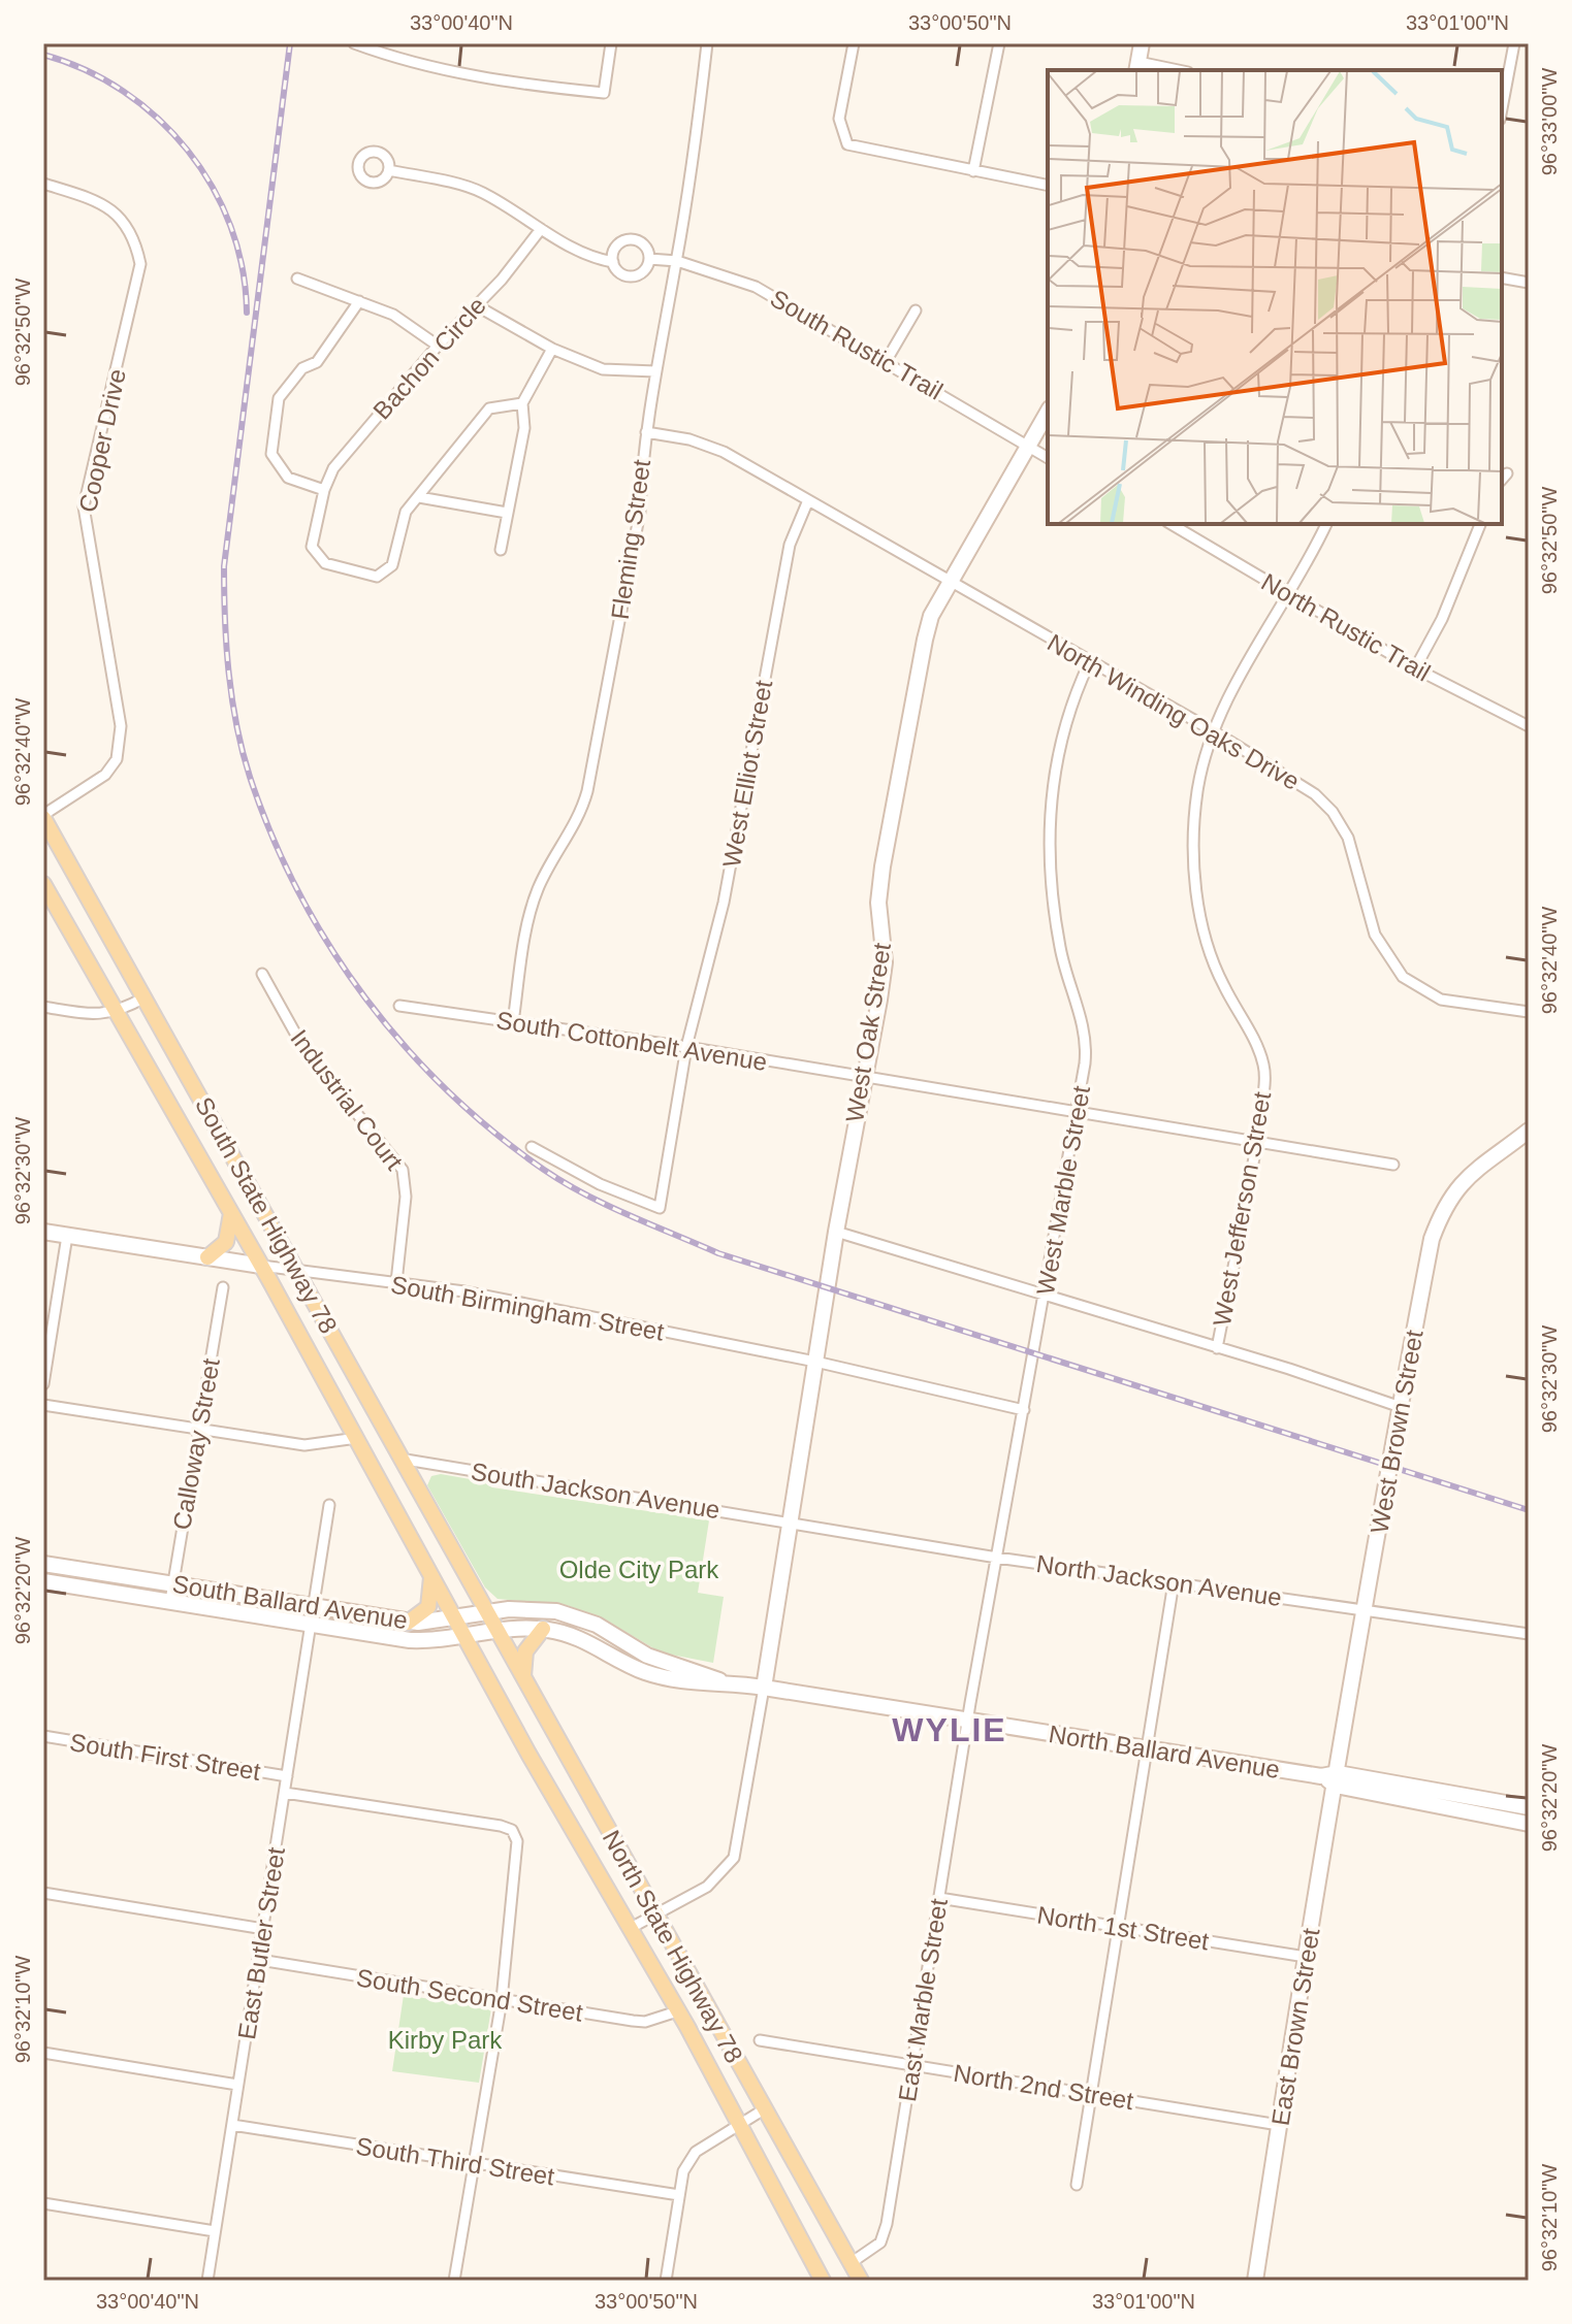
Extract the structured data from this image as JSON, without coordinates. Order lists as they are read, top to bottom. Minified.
{"streets":{"main road":["West Oak Street","South State Highway 78","South Birmingham Street","West Brown Street","South Ballard Avenue","North Ballard Avenue","North State Highway 78","East Brown Street"],"street":["South Rustic Trail","Bachon Circle","Cooper Drive","Fleming Street","North Rustic Trail","North Winding Oaks Drive","West Elliot Street","South Cottonbelt Avenue","Industrial Court","West Marble Street","West Jefferson Street","Calloway Street","South Jackson Avenue","North Jackson Avenue","South First Street","North 1st Street","East Butler Street","South Second Street","East Marble Street","North 2nd Street","South Third Street"]},"crossings":[["South Rustic Trail","Fleming Street"],["South Rustic Trail","West Oak Street"],["Cooper Drive","South State Highway 78"],["Fleming Street","North Winding Oaks Drive"],["Fleming Street","South Cottonbelt Avenue"],["North Rustic Trail","West Jefferson Street"],["North Winding Oaks Drive","West Elliot Street"],["North Winding Oaks Drive","West Oak Street"],["North Winding Oaks Drive","West Marble Street"],["North Winding Oaks Drive","West Jefferson Street"],["West Elliot Street","South Cottonbelt Avenue"],["West Oak Street","South Cottonbelt Avenue"],["West Oak Street","South Birmingham Street"],["West Oak Street","South Jackson Avenue"],["West Oak Street","North Jackson Avenue"],["West Oak Street","South Ballard Avenue"],["West Oak Street","North Ballard Avenue"],["South Cottonbelt Avenue","West Marble Street"],["South Cottonbelt Avenue","West Jefferson Street"],["Industrial Court","South Birmingham Street"],["West Marble Street","South Birmingham Street"],["West Marble Street","North Jackson Avenue"],["West Marble Street","North Ballard Avenue"],["West Marble Street","East Marble Street"],["South State Highway 78","South Birmingham Street"],["South State Highway 78","South Jackson Avenue"],["South State Highway 78","South Ballard Avenue"],["South State Highway 78","North State Highway 78"],["West Brown Street","North Jackson Avenue"],["West Brown Street","North Ballard Avenue"],["West Brown Street","East Brown Street"],["Calloway Street","South Ballard Avenue"],["South Jackson Avenue","North Jackson Avenue"],["South Ballard Avenue","North Ballard Avenue"],["South Ballard Avenue","East Butler Street"],["South Ballard Avenue","North State Highway 78"],["North Ballard Avenue","East Marble Street"],["North Ballard Avenue","East Brown Street"],["South First Street","East Butler Street"],["South First Street","South Second Street"],["North 1st Street","East Marble Street"],["North 1st Street","East Brown Street"],["East Butler Street","South Second Street"],["East Butler Street","South Third Street"],["North State Highway 78","South Second Street"],["North State Highway 78","East Marble Street"],["East Marble Street","North 2nd Street"],["East Brown Street","North 2nd Street"]],"districts":["WYLIE"],"parks":["Olde City Park","Kirby Park"],"coordinates":["33°00'40\"N","33°00'50\"N","33°01'00\"N","96°33'00\"W","96°32'50\"W","96°32'40\"W","96°32'30\"W","96°32'20\"W","96°32'10\"W"]}
